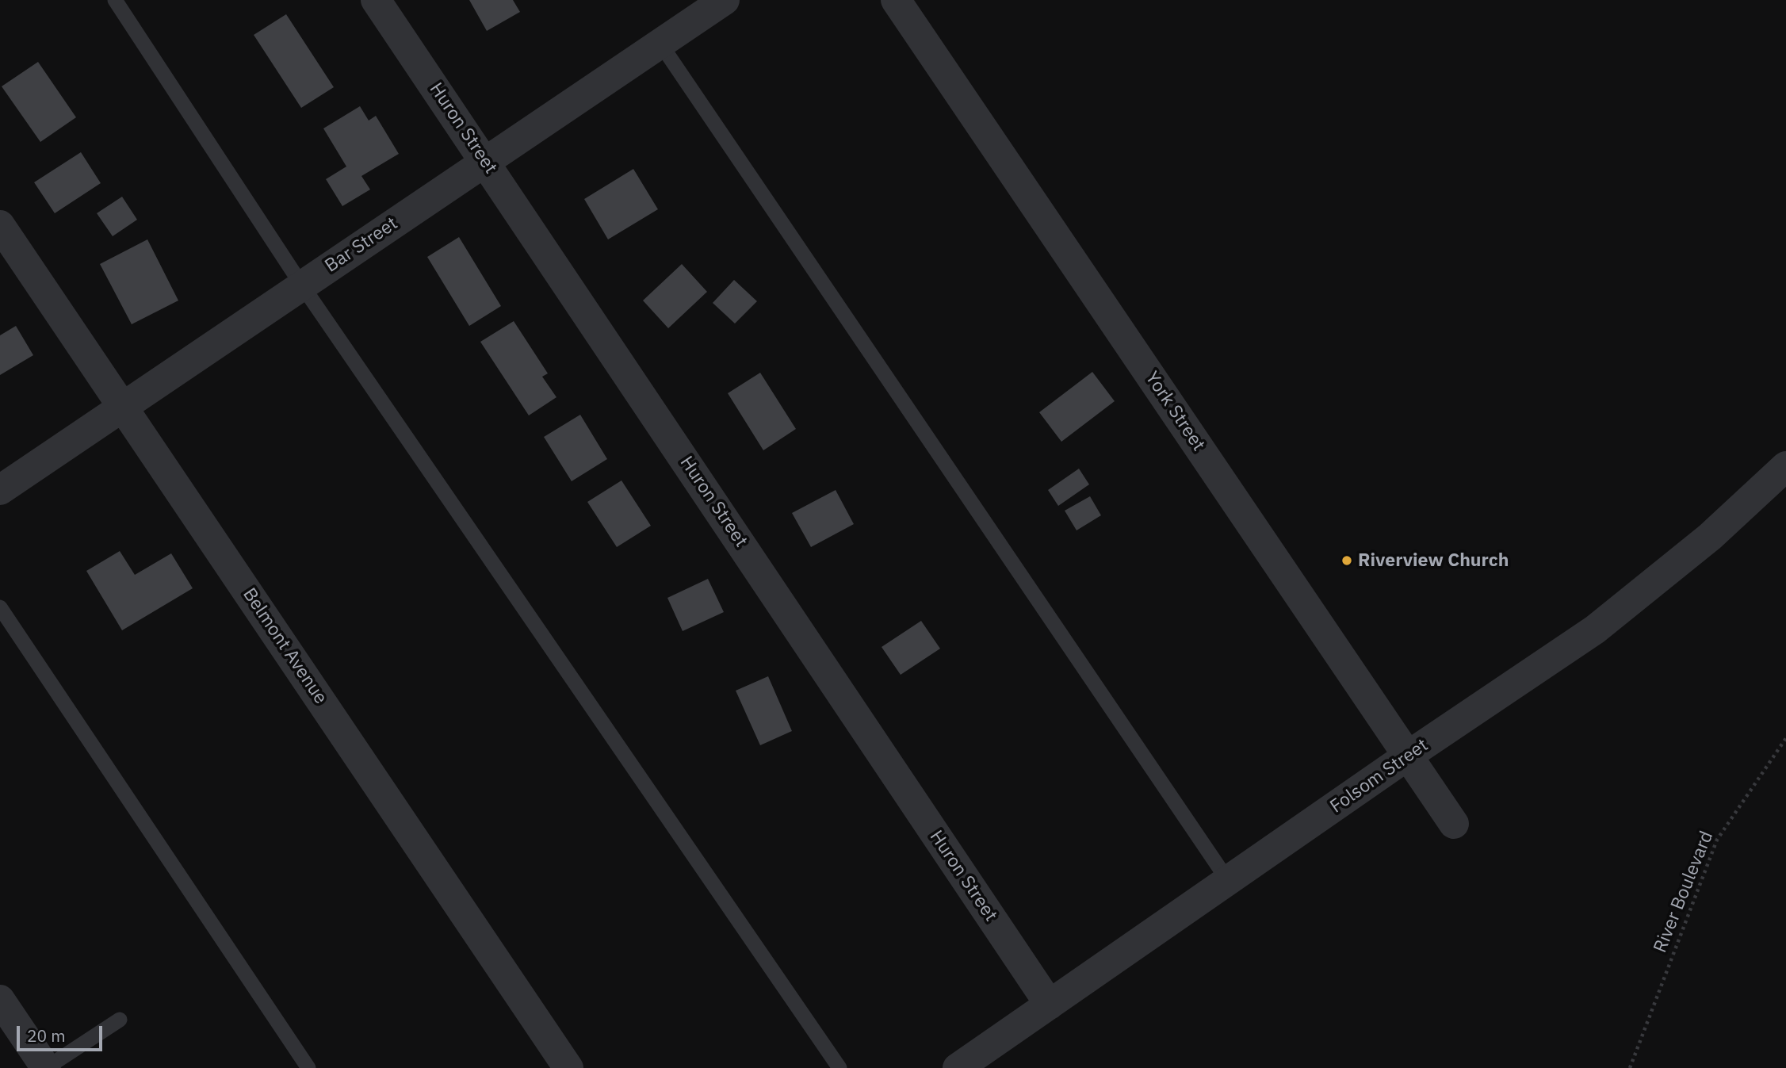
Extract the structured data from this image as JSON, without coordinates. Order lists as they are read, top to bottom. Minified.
{"streets":{"street":["Huron Street","Bar Street","York Street","Belmont Avenue","Folsom Street"],"path":["River Boulevard"]},"crossings":[["Huron Street","Bar Street"],["Huron Street","Folsom Street"],["Bar Street","Belmont Avenue"],["York Street","Folsom Street"]],"places":["Riverview Church"],"scale_bar":"20 m"}
